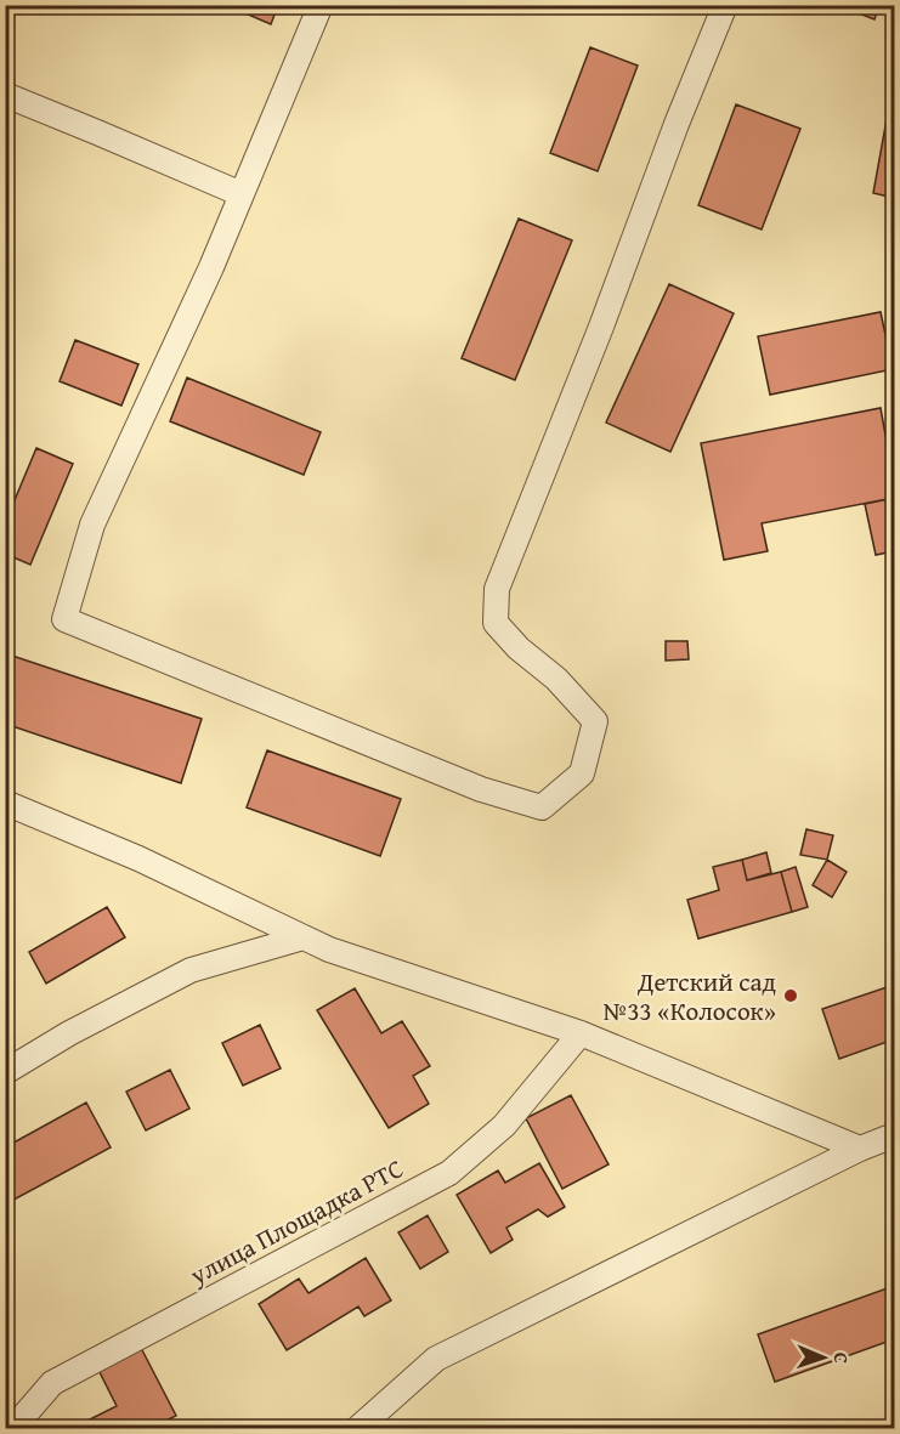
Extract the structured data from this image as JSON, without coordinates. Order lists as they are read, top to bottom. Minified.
{"streets":{"street":["улица Площадка РТС"]},"places":["Детский сад №33 «Колосок»"],"north":"right"}
